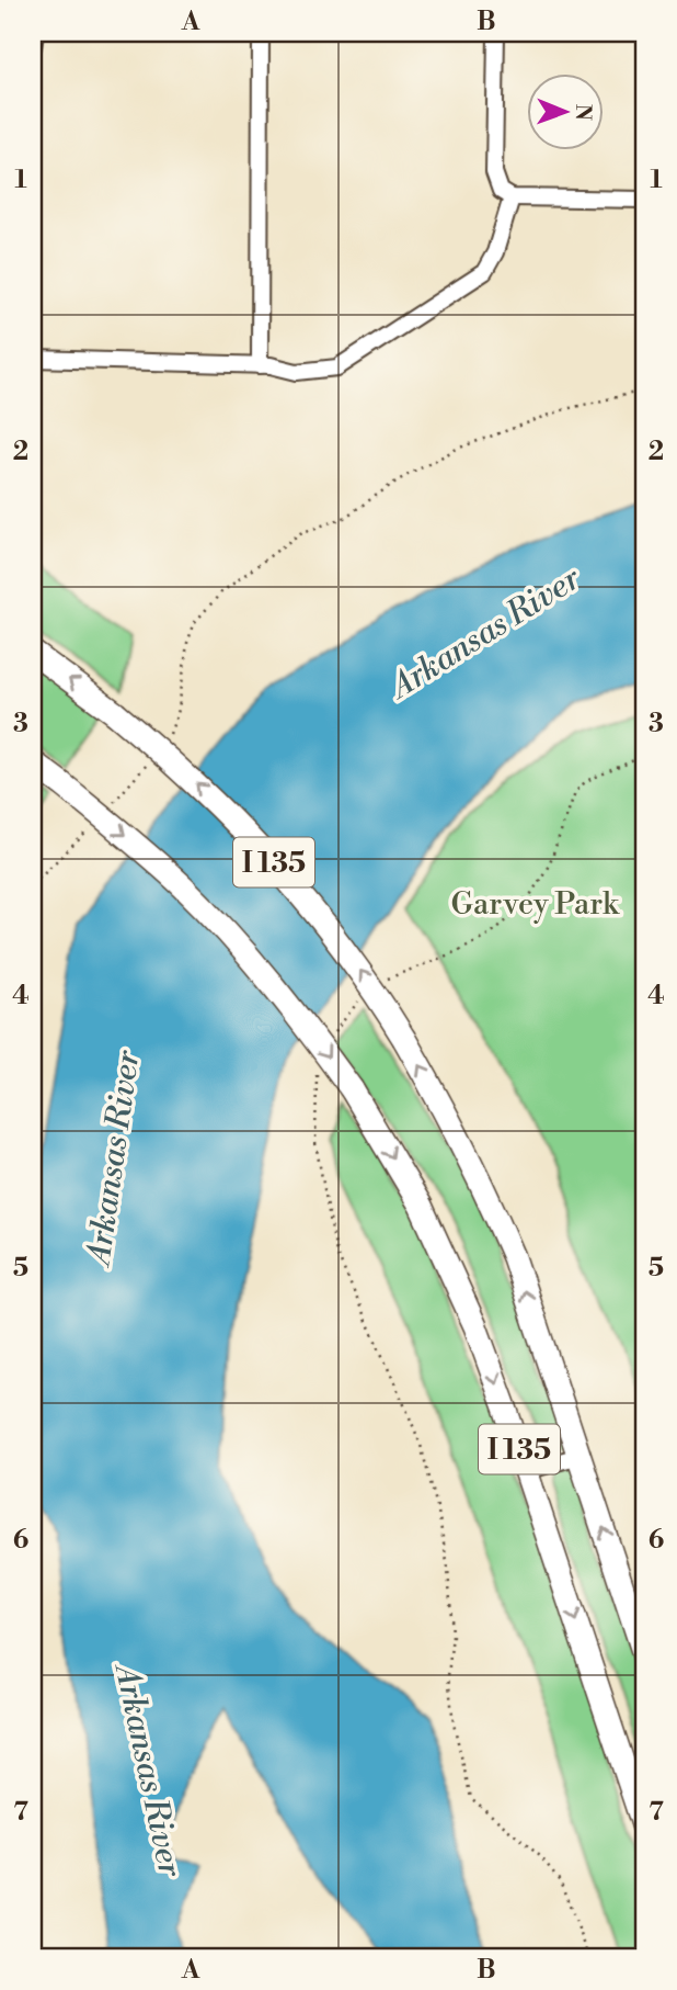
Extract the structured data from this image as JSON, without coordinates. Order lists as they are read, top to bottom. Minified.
{"streets":{"highway":["I 135"]},"water":["Arkansas River"],"parks":["Garvey Park"],"north":"right","grid":{"columns":["A","B"],"rows":["1","2","3","4","5","6","7"]}}
